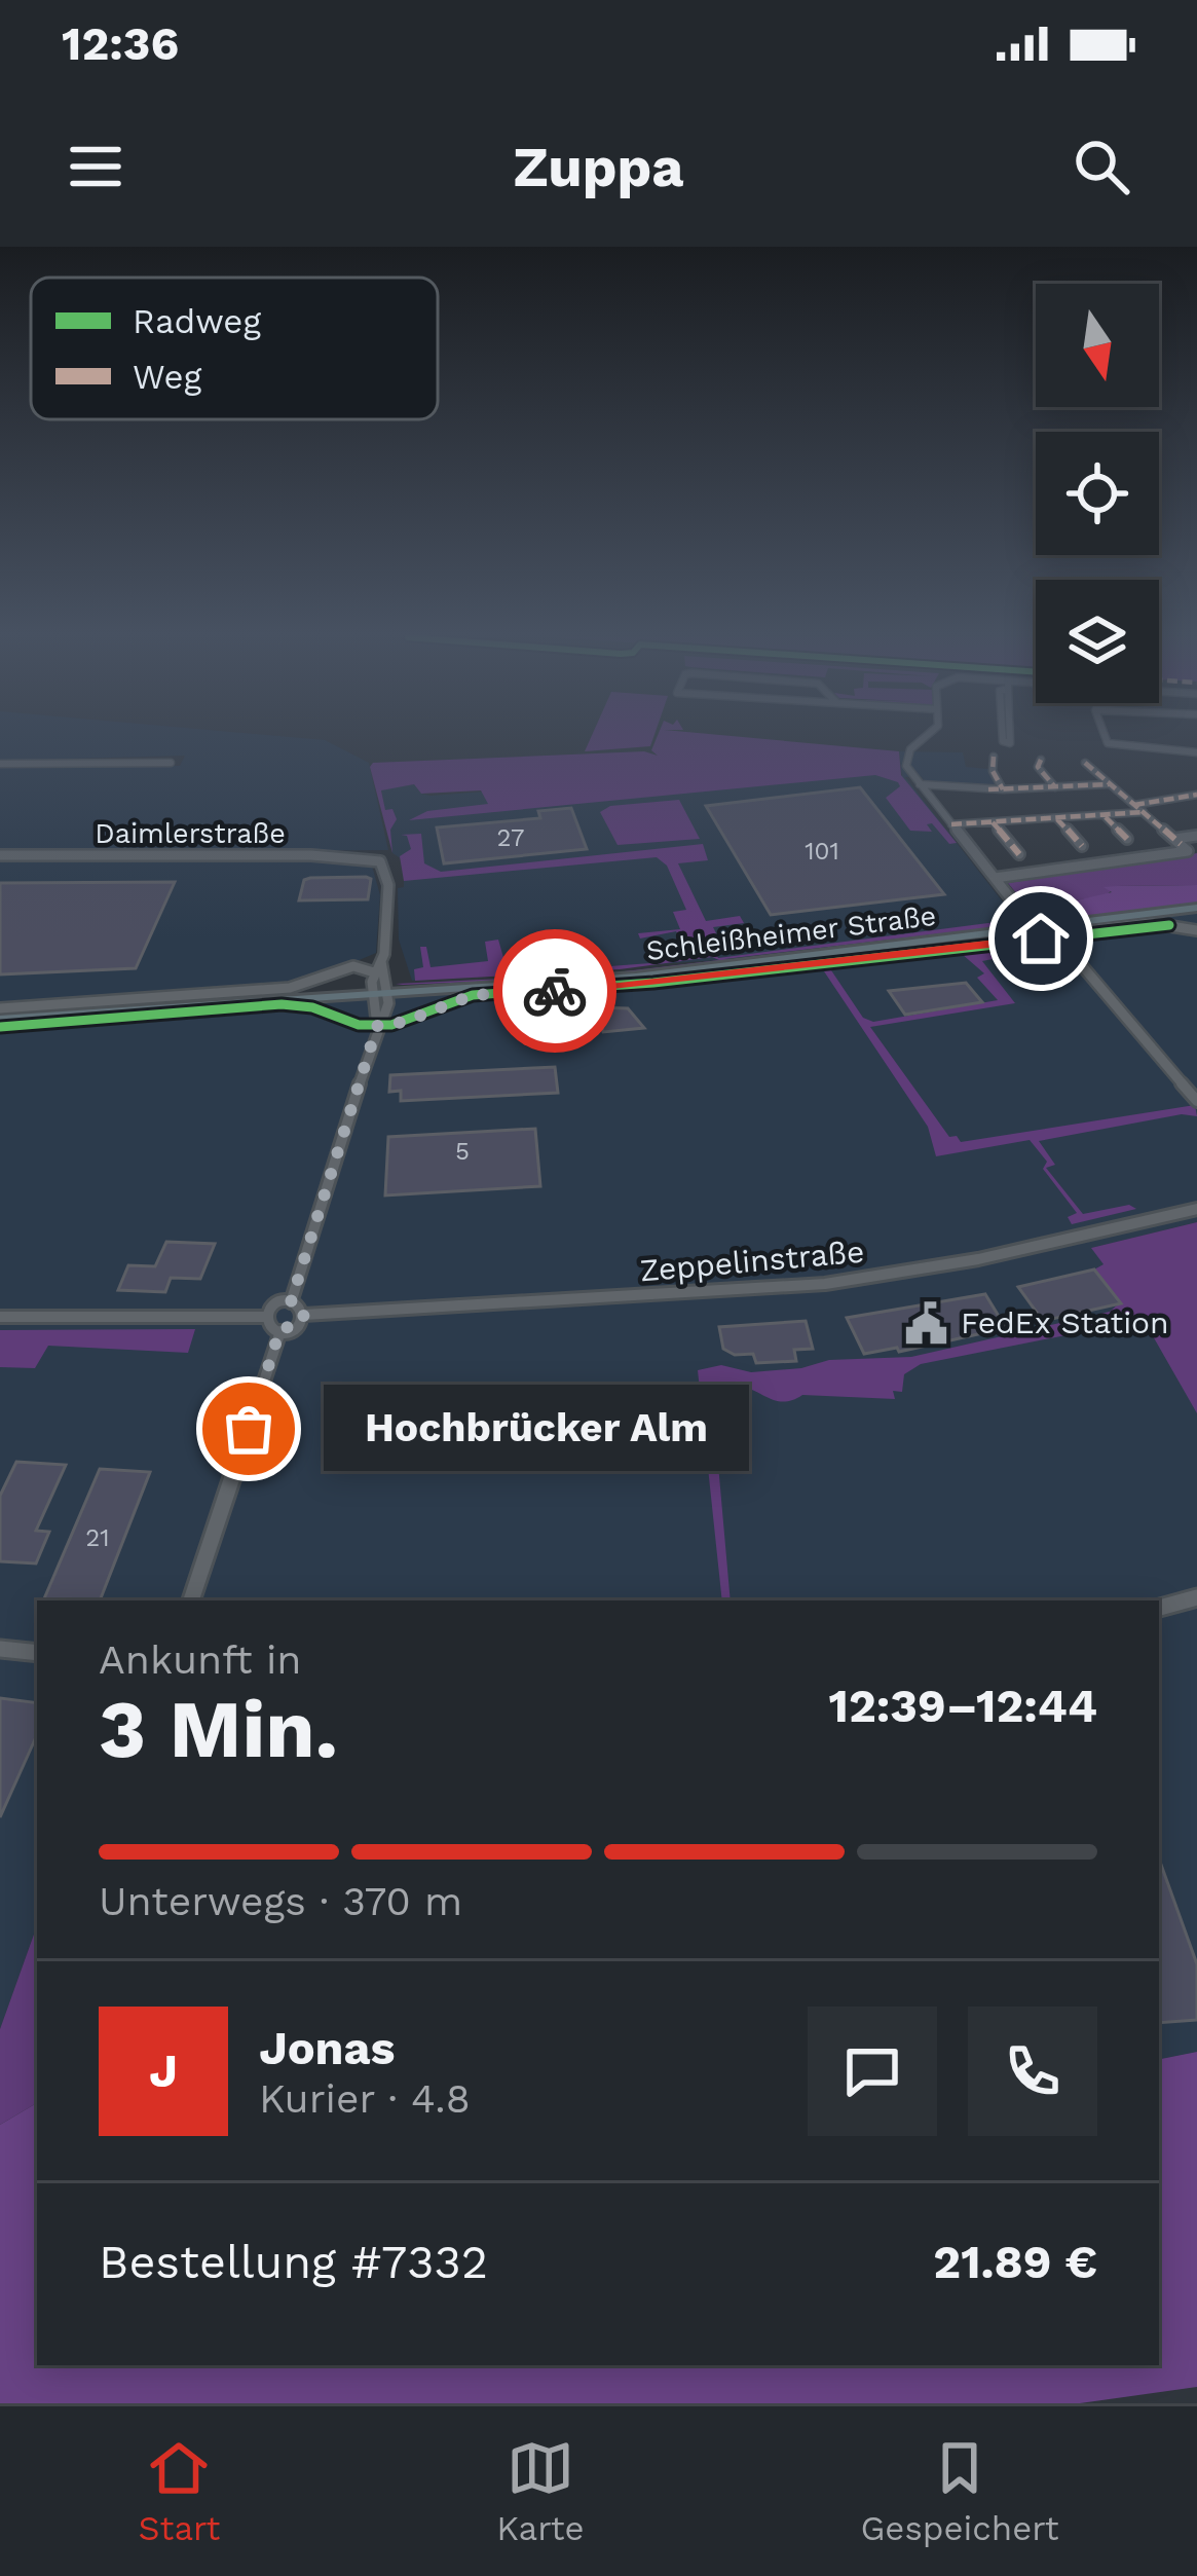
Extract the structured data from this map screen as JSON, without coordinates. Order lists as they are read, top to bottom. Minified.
{"streets":{"main road":["Schleißheimer Straße"],"street":["Daimlerstraße","Zeppelinstraße"]},"crossings":[["Daimlerstraße","Schleißheimer Straße"]],"places":{"public building":["FedEx Station"],"other":["Hochbrücker Alm"]},"house_numbers":["27","101","5","21"],"legend":["Radweg","Weg"],"north":"bottom","page":{"status":"12:36","header":"Zuppa","bubble":"Hochbrücker Alm","heading":["3 Min.","Ankunft in","12:39–12:44"],"panel":["Jonas","Kurier · 4.8","Bestellung #7332","21.89 €"],"bar":"Unterwegs · 370 m","round":"J","tabs":["Start","Karte","Gespeichert"]}}
